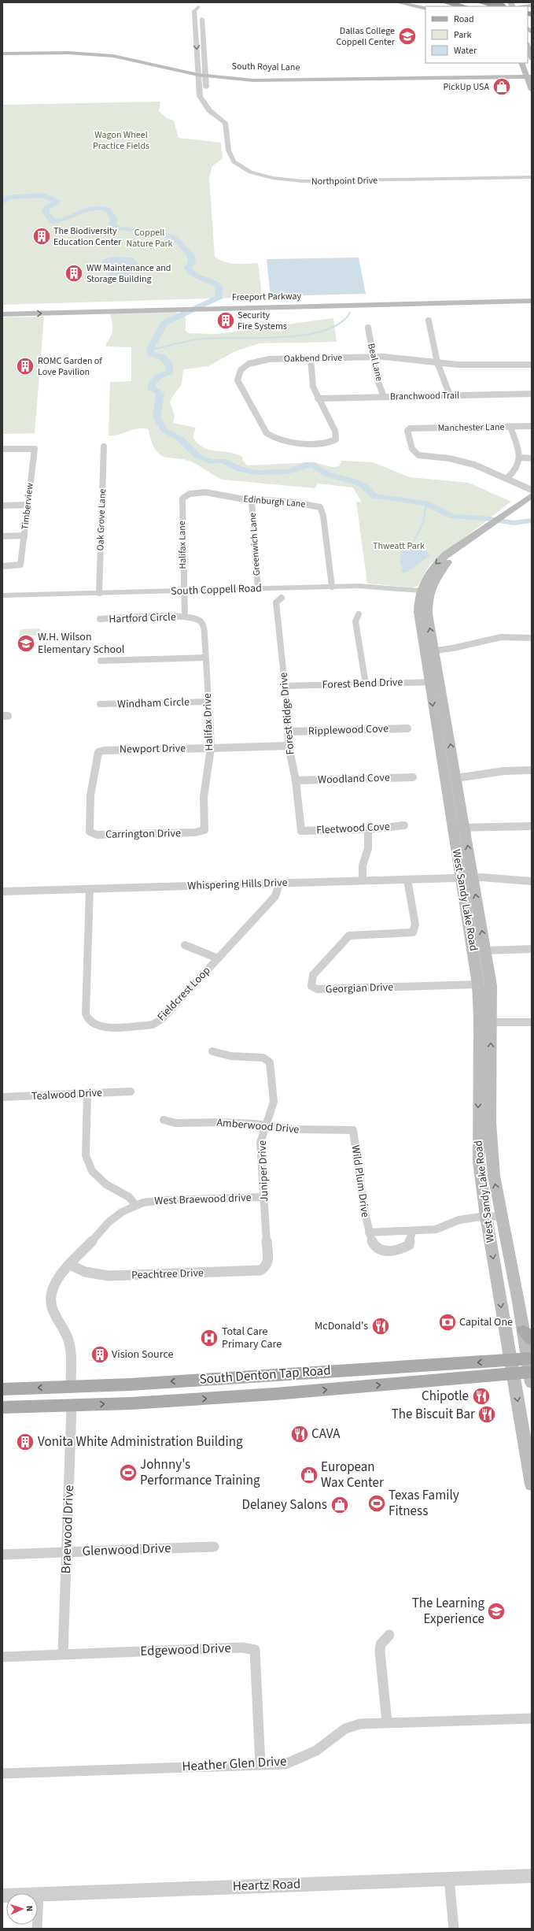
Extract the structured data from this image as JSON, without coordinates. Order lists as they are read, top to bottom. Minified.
{"streets":{"main road":["South Royal Lane","Freeport Parkway","West Sandy Lake Road","South Denton Tap Road"],"street":["Northpoint Drive","Oakbend Drive","Beal Lane","Branchwood Trail","Manchester Lane","Edinburgh Lane","Timberview","Oak Grove Lane","Greenwich Lane","Halifax Lane","South Coppell Road","Hartford Circle","Forest Bend Drive","Windham Circle","Forest Ridge Drive","Halifax Drive","Ripplewood Cove","Newport Drive","Woodland Cove","Fleetwood Cove","Carrington Drive","Whispering Hills Drive","Georgian Drive","Fieldcrest Loop","Tealwood Drive","Amberwood Drive","Juniper Drive","Wild Plum Drive","West Braewood drive","Peachtree Drive","Braewood Drive","Glenwood Drive","Edgewood Drive","Heather Glen Drive","Heartz Road"]},"crossings":[["South Royal Lane","Northpoint Drive"],["Oakbend Drive","Beal Lane"],["Oakbend Drive","Branchwood Trail"],["Beal Lane","Branchwood Trail"],["Edinburgh Lane","Greenwich Lane"],["Edinburgh Lane","Halifax Lane"],["Edinburgh Lane","South Coppell Road"],["Oak Grove Lane","South Coppell Road"],["Greenwich Lane","South Coppell Road"],["Halifax Lane","South Coppell Road"],["Halifax Lane","Hartford Circle"],["Halifax Lane","Halifax Drive"],["South Coppell Road","West Sandy Lake Road"],["Hartford Circle","Halifax Drive"],["Forest Bend Drive","Forest Ridge Drive"],["Forest Bend Drive","West Sandy Lake Road"],["Windham Circle","Halifax Drive"],["Forest Ridge Drive","Ripplewood Cove"],["Forest Ridge Drive","Newport Drive"],["Forest Ridge Drive","Woodland Cove"],["Forest Ridge Drive","Fleetwood Cove"],["Halifax Drive","Newport Drive"],["Halifax Drive","Carrington Drive"],["Newport Drive","Carrington Drive"],["Whispering Hills Drive","West Sandy Lake Road"],["Whispering Hills Drive","Georgian Drive"],["Whispering Hills Drive","Fieldcrest Loop"],["West Sandy Lake Road","Georgian Drive"],["West Sandy Lake Road","South Denton Tap Road"],["Amberwood Drive","Juniper Drive"],["Amberwood Drive","Wild Plum Drive"],["Juniper Drive","West Braewood drive"],["Juniper Drive","Peachtree Drive"],["West Braewood drive","Peachtree Drive"],["West Braewood drive","South Denton Tap Road"],["South Denton Tap Road","Braewood Drive"],["Braewood Drive","Glenwood Drive"],["Braewood Drive","Edgewood Drive"],["Edgewood Drive","Heather Glen Drive"]],"parks":["Wagon Wheel Practice Fields","Coppell Nature Park","Thweatt Park"],"places":{"school or university":["Dallas College Coppell Center","W.H. Wilson Elementary School","The Learning Experience"],"shop":["PickUp USA","European Wax Center","Delaney Salons"],"building":["The Biodiversity Education Center","WW Maintenance and Storage Building","Security Fire Systems","ROMC Garden of Love Pavilion","Vision Source","Vonita White Administration Building"],"bank":["Capital One"],"restaurant":["McDonald's","Chipotle","The Biscuit Bar","CAVA"],"hospital":["Total Care Primary Care"],"sports":["Johnny's Performance Training","Texas Family Fitness"]},"legend":["Road","Park","Water"],"north":"right"}
